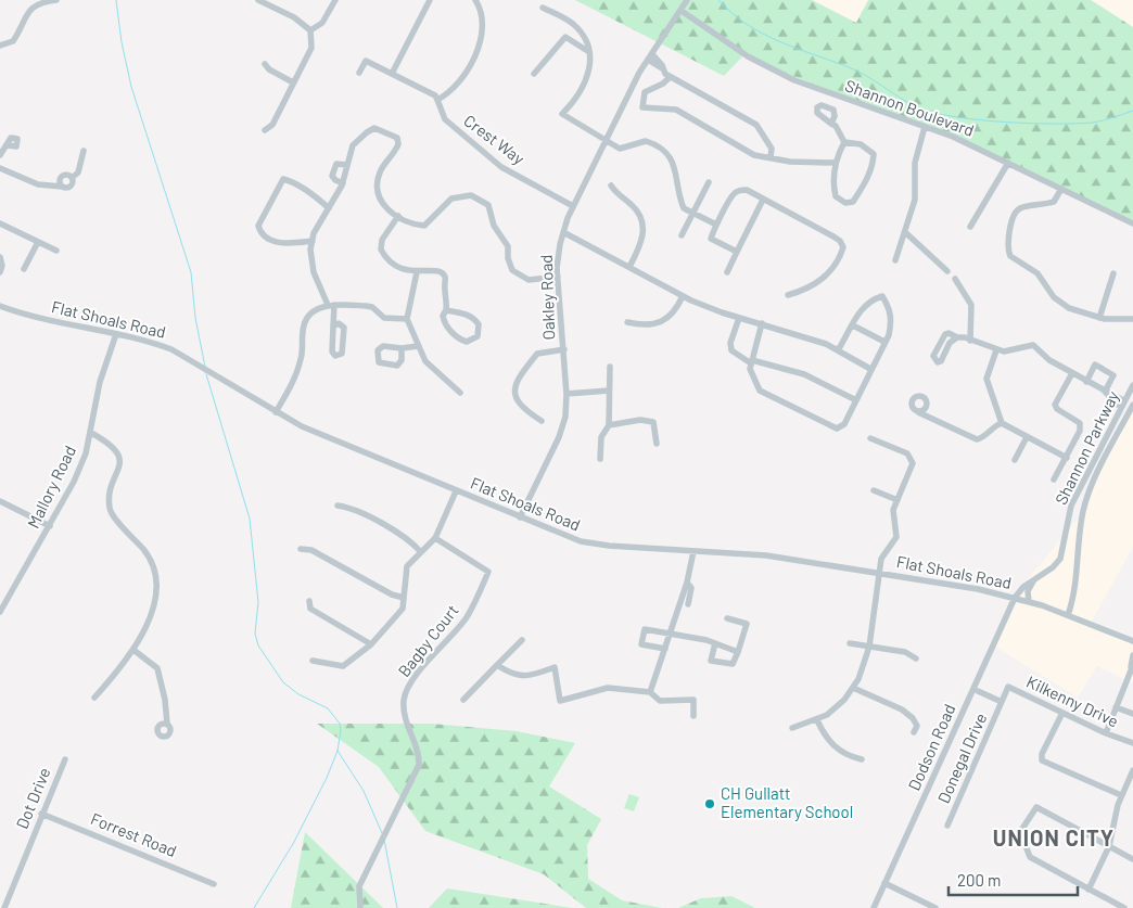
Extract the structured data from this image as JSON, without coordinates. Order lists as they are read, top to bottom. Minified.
{"streets":{"street":["Shannon Boulevard","Crest Way","Oakley Road","Flat Shoals Road","Shannon Parkway","Mallory Road","Bagby Court","Kilkenny Drive","Dodson Road","Donegal Drive","Dot Drive","Forrest Road"]},"crossings":[["Shannon Boulevard","Oakley Road"],["Crest Way","Oakley Road"],["Oakley Road","Flat Shoals Road"],["Flat Shoals Road","Shannon Parkway"],["Flat Shoals Road","Mallory Road"],["Flat Shoals Road","Dodson Road"],["Shannon Parkway","Dodson Road"],["Kilkenny Drive","Donegal Drive"],["Dot Drive","Forrest Road"]],"districts":["UNION CITY"],"places":["CH Gullatt Elementary School"],"scale_bar":"200 m"}
